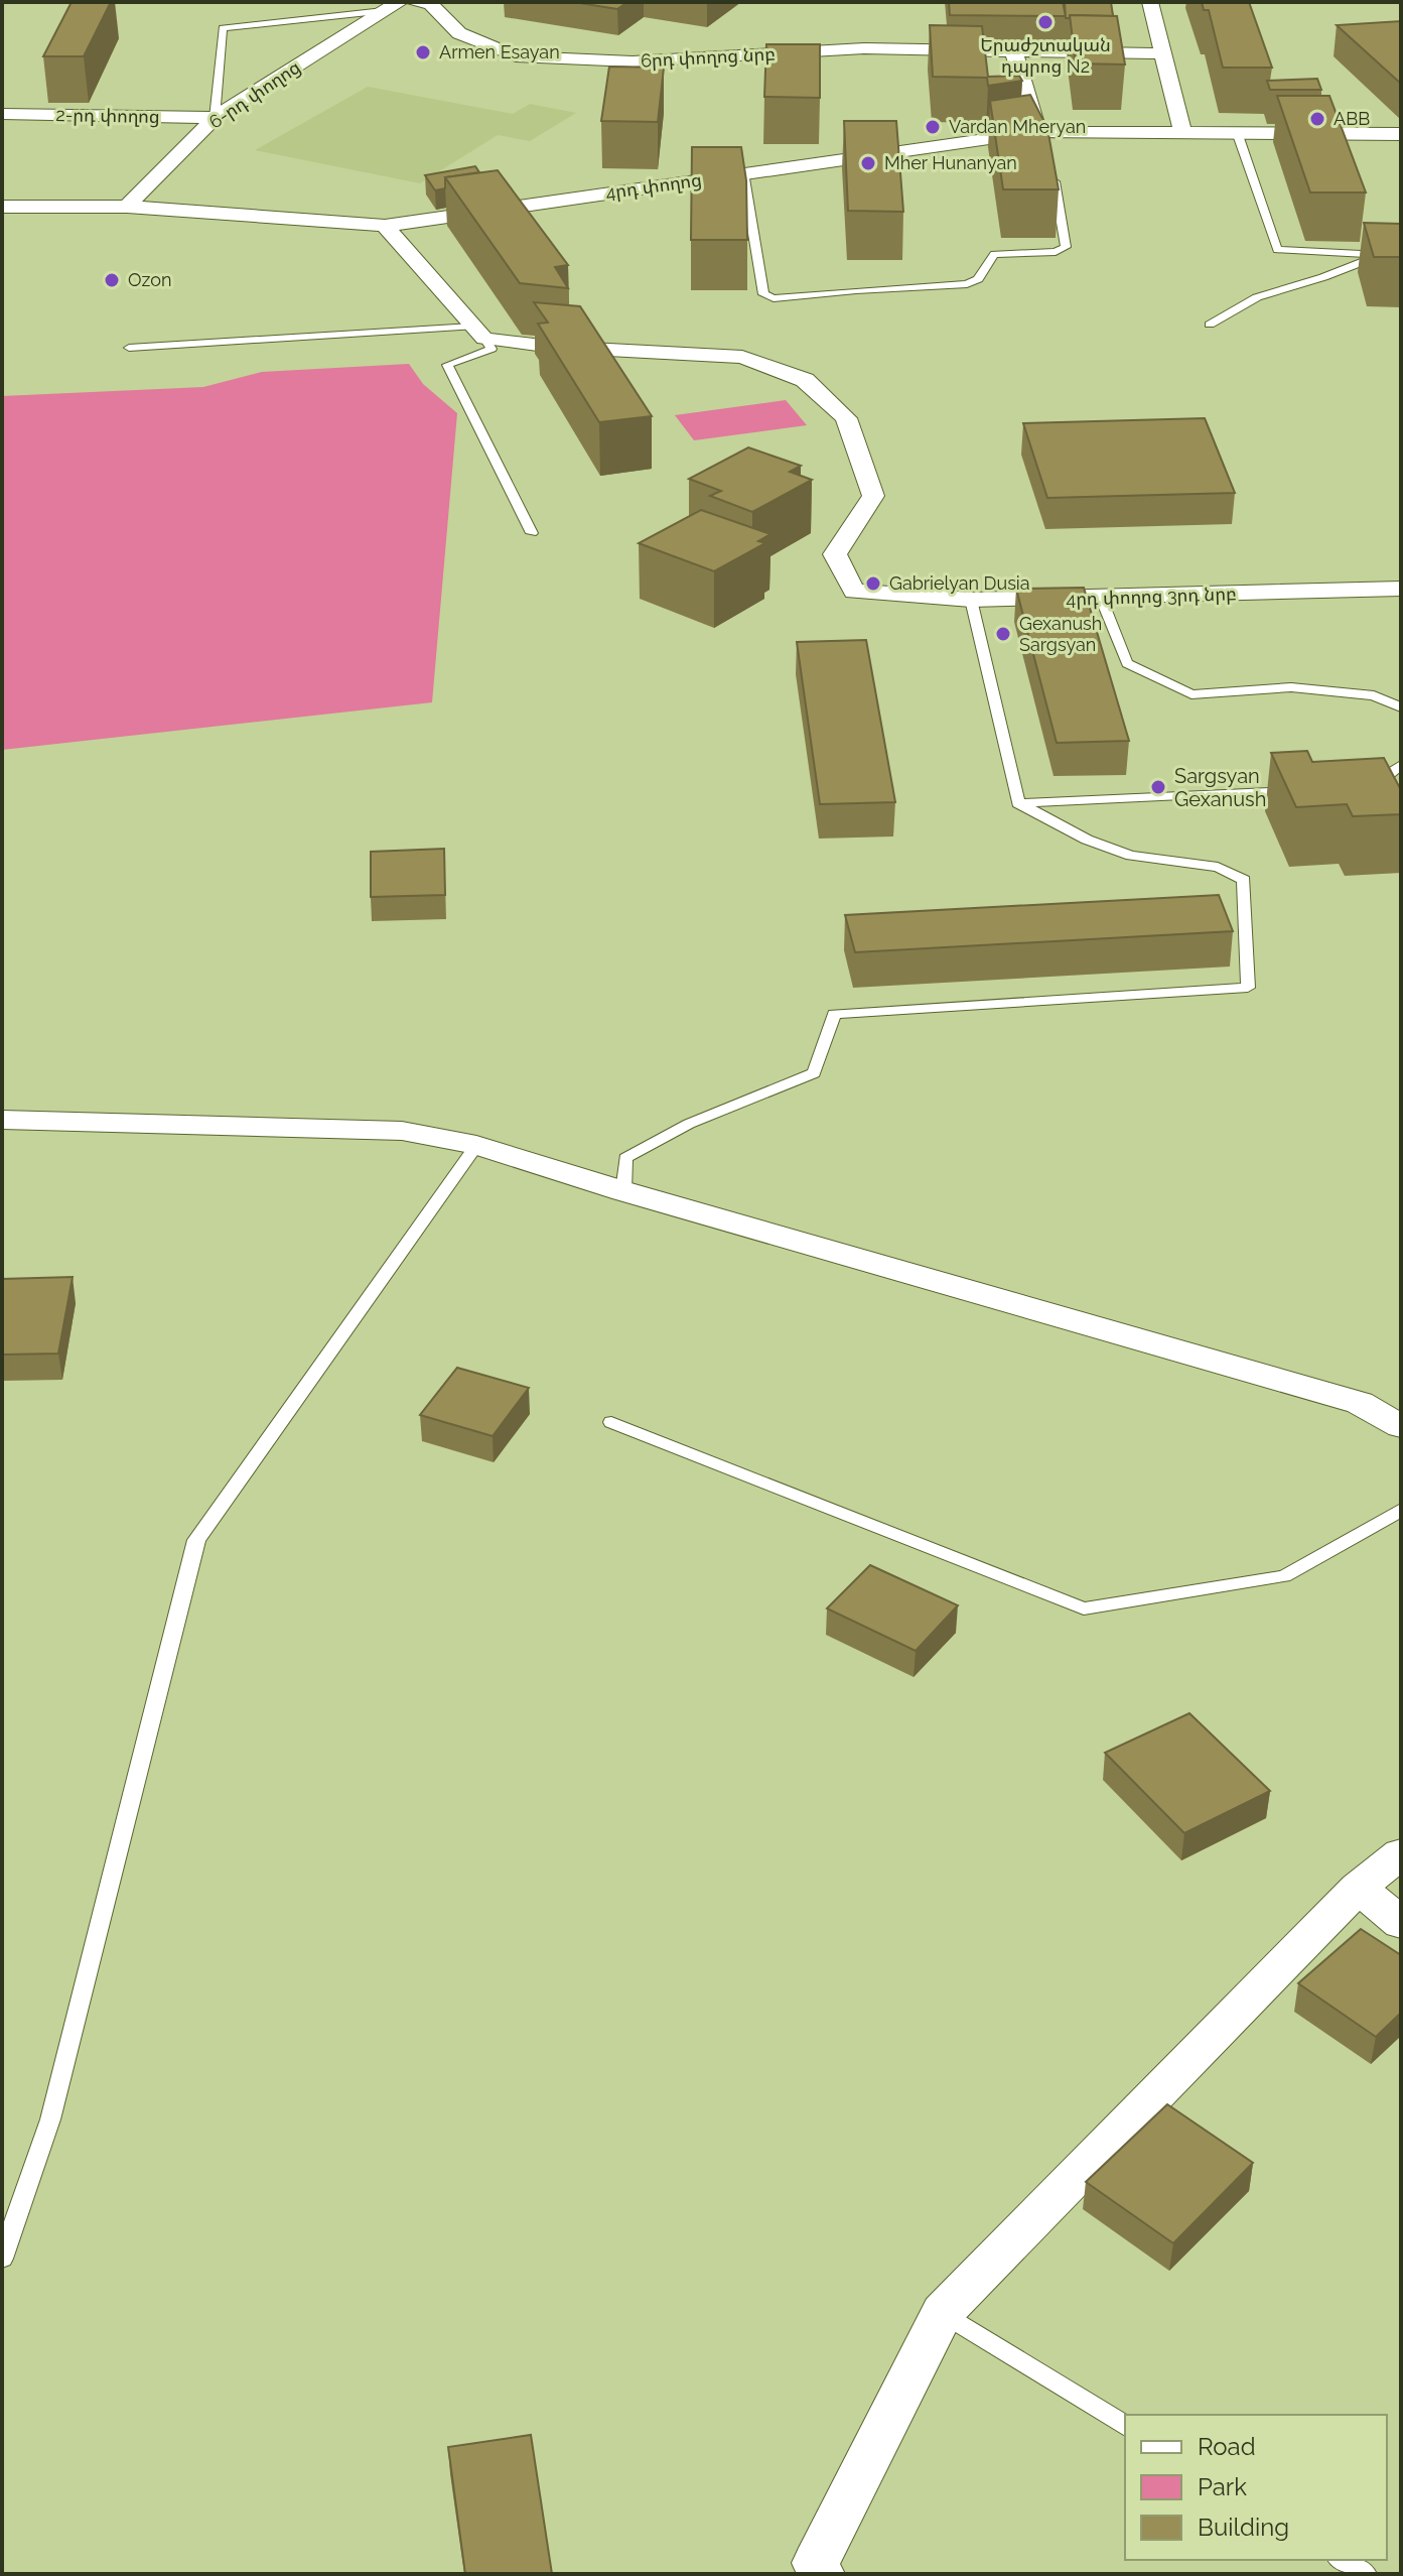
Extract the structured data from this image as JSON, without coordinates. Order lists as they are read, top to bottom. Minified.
{"streets":{"street":["6րդ փողոց նրբ","6-րդ փողոց","2-րդ փողոց","4րդ փողոց","4րդ փողոց 3րդ նրբ"]},"crossings":[["6-րդ փողոց","2-րդ փողոց"],["6-րդ փողոց","4րդ փողոց"]],"places":["Երաժշտական դպրոց N2","Armen Esayan","ABB","Vardan Mheryan","Mher Hunanyan","Ozon","Gabrielyan Dusia","Gexanush Sargsyan","Sargsyan Gexanush"],"legend":["Road","Park","Building"]}
